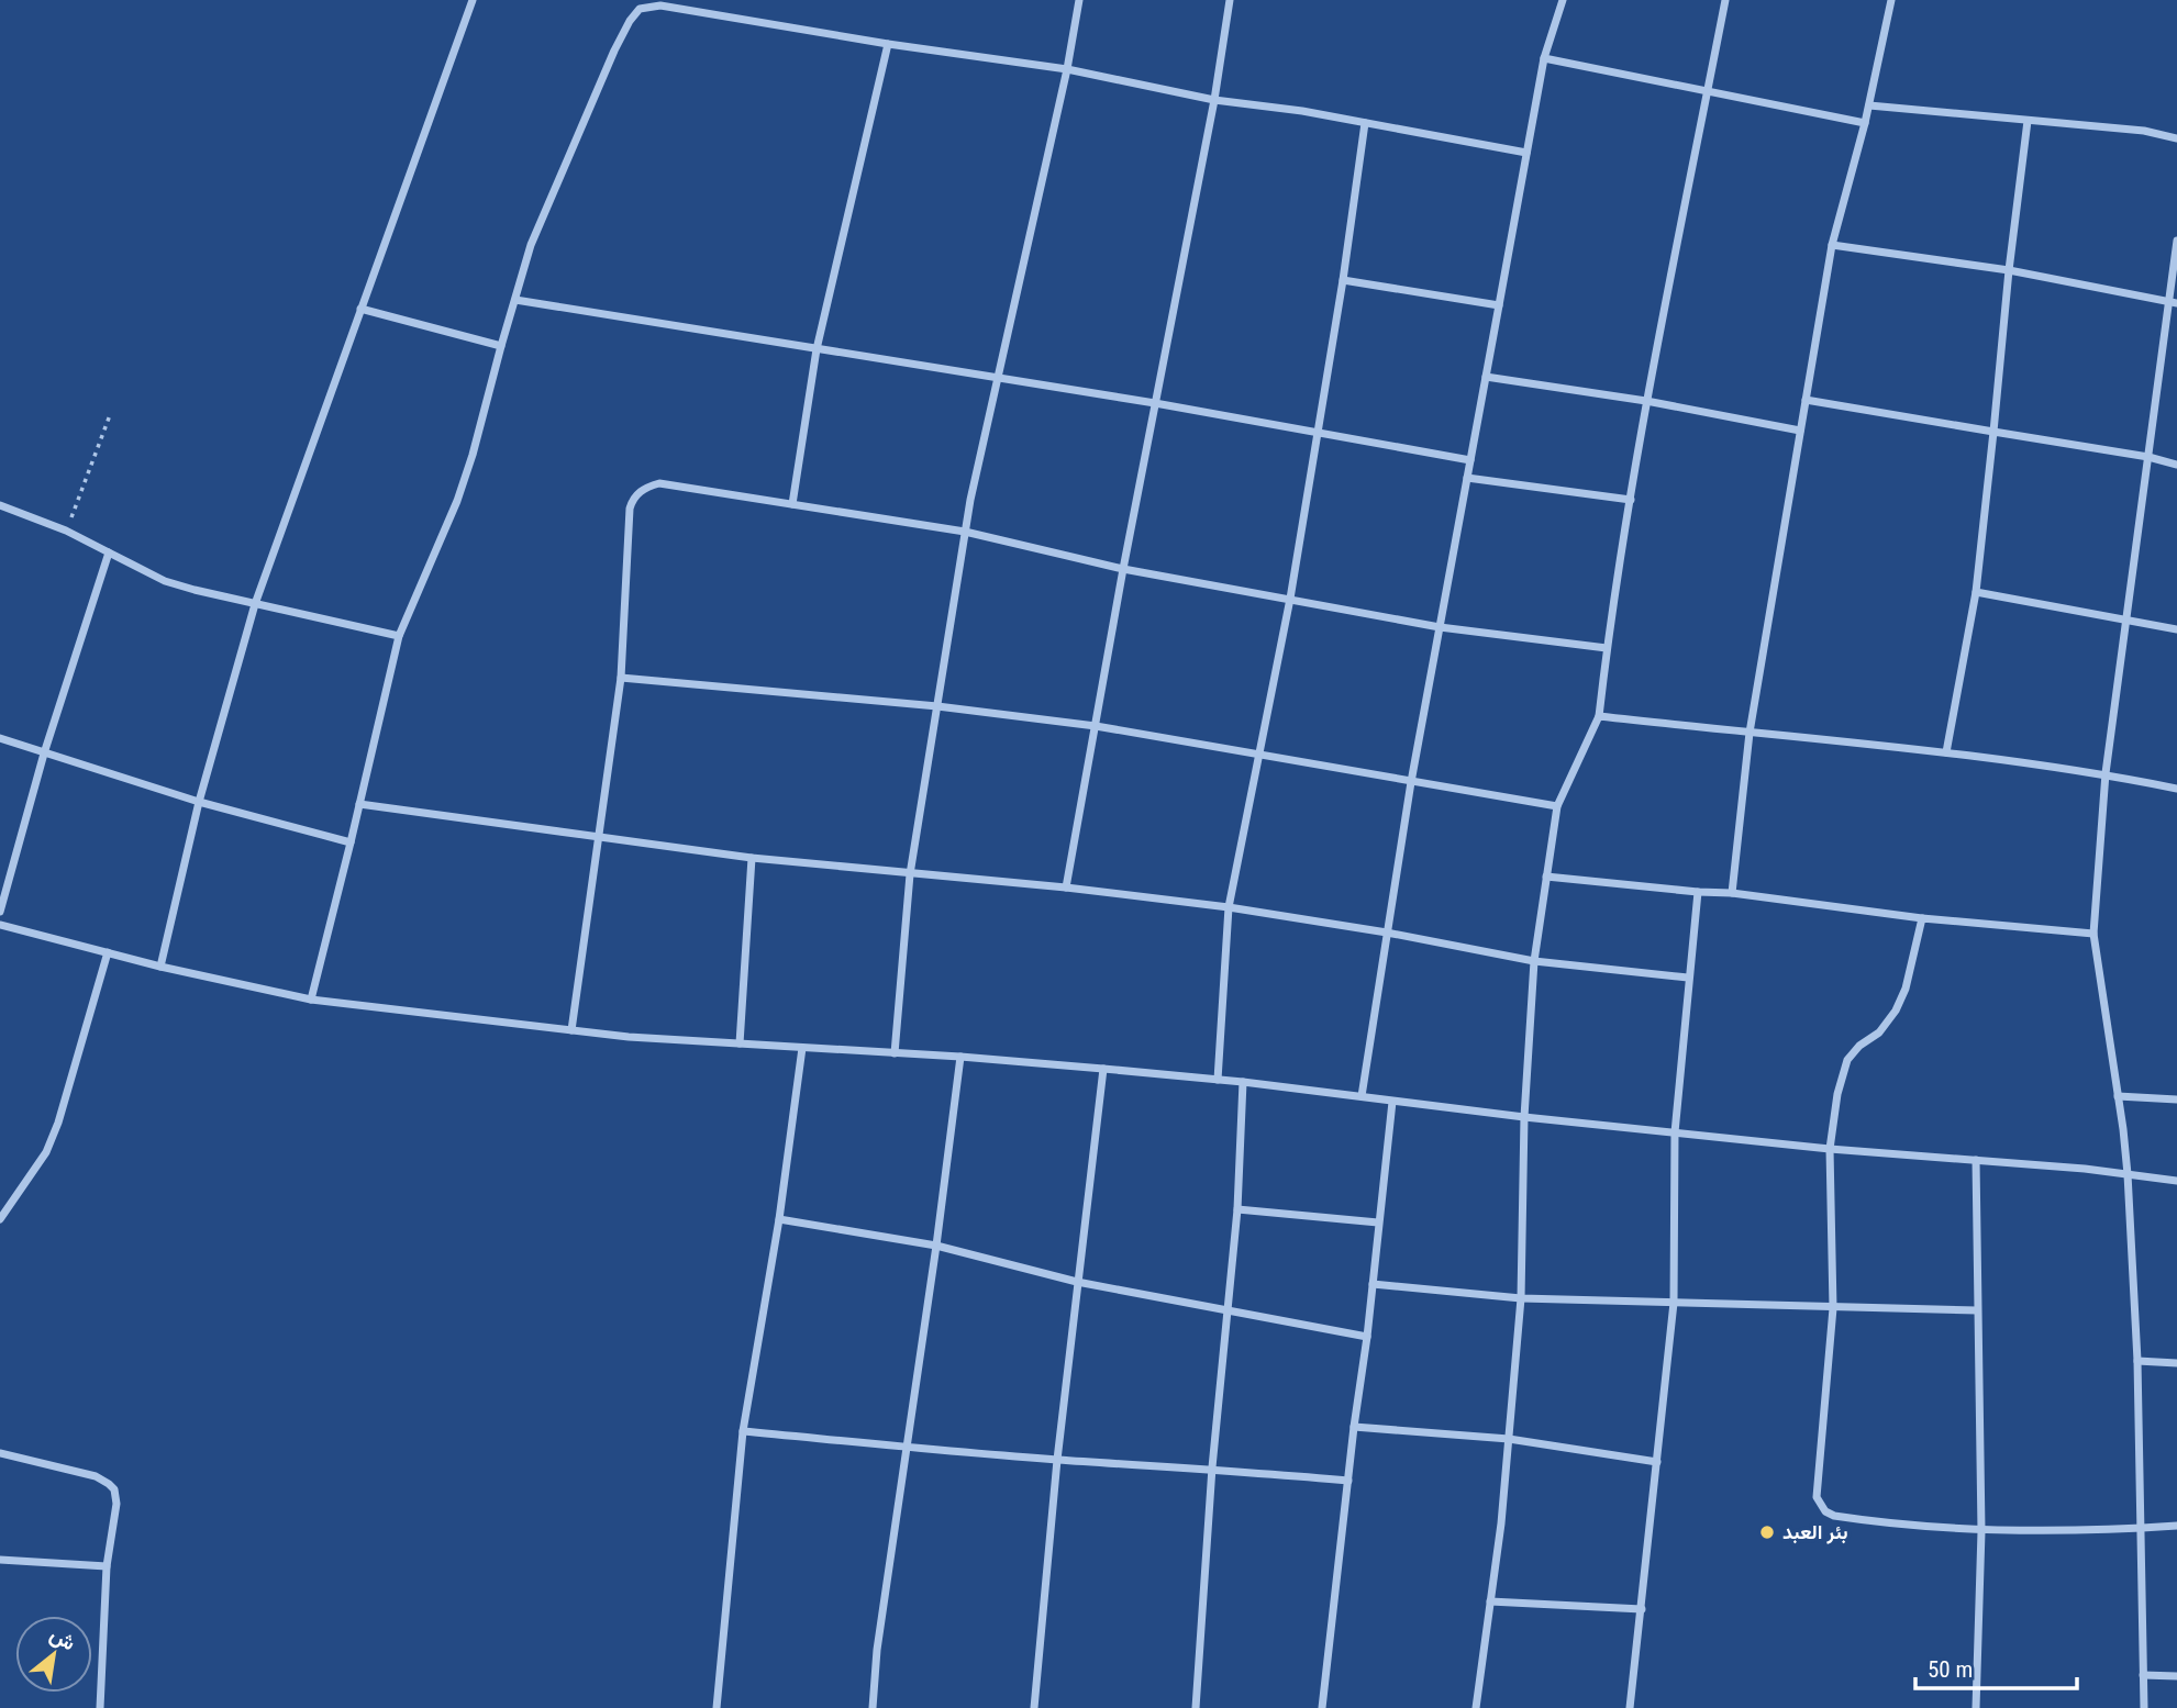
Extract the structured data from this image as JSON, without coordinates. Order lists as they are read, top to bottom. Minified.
{"places":["بئر العبد"],"scale_bar":"50 m","north":"top right"}
